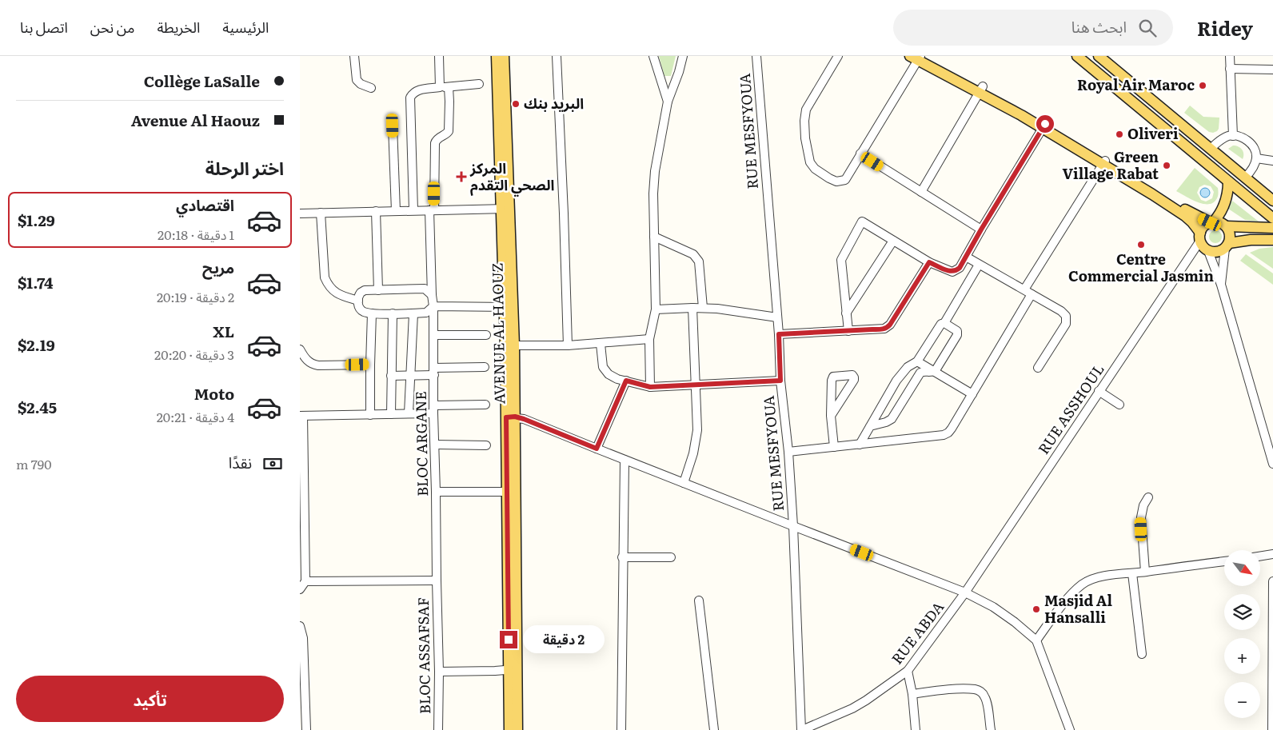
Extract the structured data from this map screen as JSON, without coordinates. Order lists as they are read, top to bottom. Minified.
{"streets":{"main road":["AVENUE AL HAOUZ"],"street":["RUE MESFYOUA","RUE ASSHOUL","BLOC ARGANE","RUE ABDA","BLOC ASSAFSAF"]},"crossings":[["RUE MESFYOUA","RUE ABDA"],["RUE ASSHOUL","RUE ABDA"],["BLOC ARGANE","BLOC ASSAFSAF"]],"places":{"other":["Royal Air Maroc","البريد بنك","Oliveri","Green Village Rabat","Centre Commercial Jasmin","Masjid Al Hansalli"],"health":["المركز الصحي التقدم"]},"north":"bottom right","page":{"header":"Ridey","search":"ابحث هنا","nav":["الرئيسية","الخريطة","من نحن","اتصل بنا"],"banner":["Collège LaSalle","Avenue Al Haouz"],"heading":"اختر الرحلة","list":[{"name":"اقتصادي","note":"1 دقيقة · 20:18","value":"$1.29"},{"name":"مريح","note":"2 دقيقة · 20:19","value":"$1.74"},{"name":"XL","note":"3 دقيقة · 20:20","value":"$2.19"},{"name":"Moto","note":"4 دقيقة · 20:21","value":"$2.45"}],"pay":["نقدًا","790 m"],"map_buttons":["+","−"],"bubble":"2 دقيقة","buttons":"تأكيد"}}
